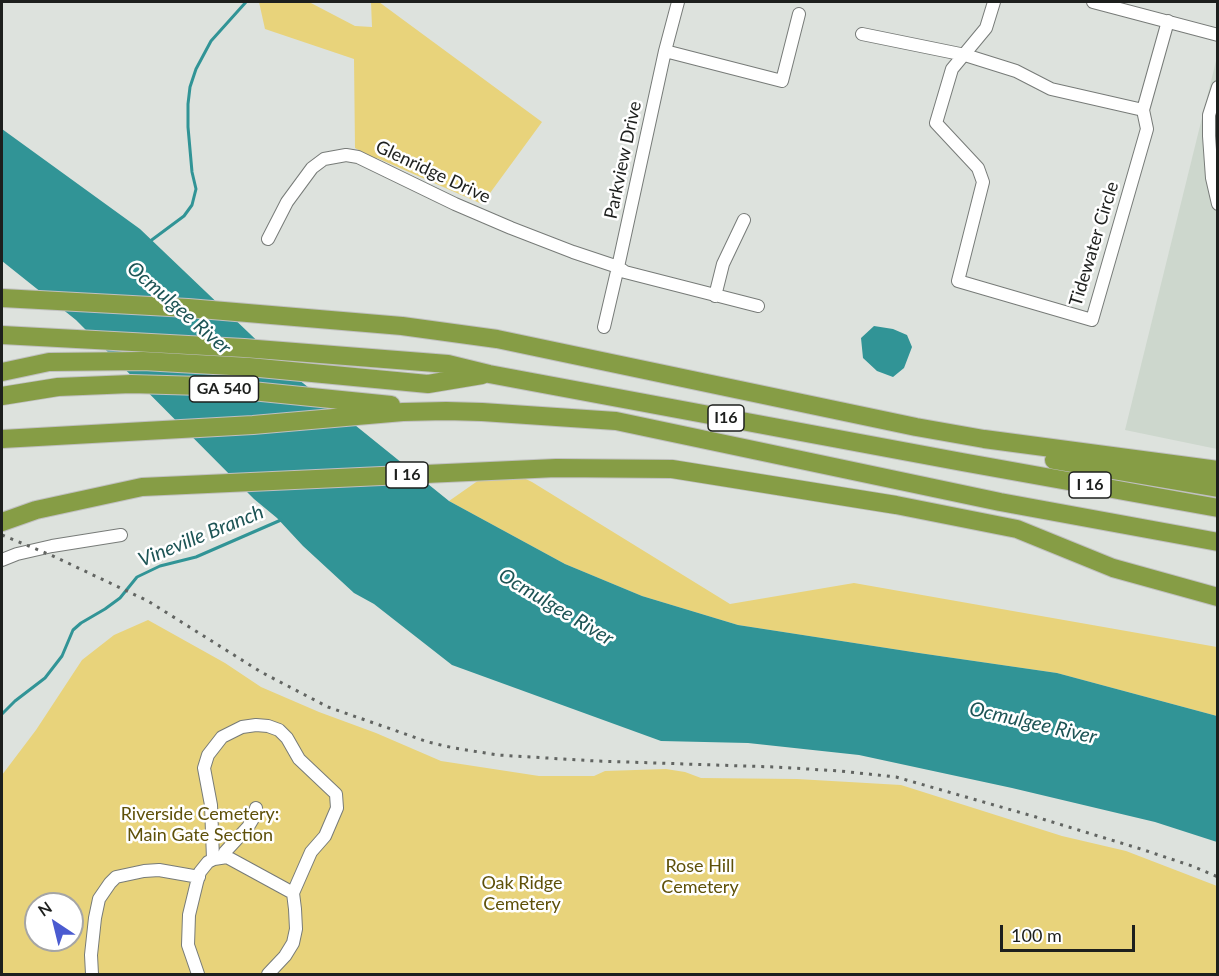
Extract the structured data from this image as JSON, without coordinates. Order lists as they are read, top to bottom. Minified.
{"streets":{"highway":["GA 540","I16","I 16"],"street":["Parkview Drive","Glenridge Drive","Tidewater Circle"]},"crossings":[["Parkview Drive","Glenridge Drive"],["GA 540","I 16"],["I16","I 16"]],"water":["Ocmulgee River","Vineville Branch"],"parks":["Riverside Cemetery: Main Gate Section","Rose Hill Cemetery","Oak Ridge Cemetery"],"scale_bar":"100 m","north":"top left"}
